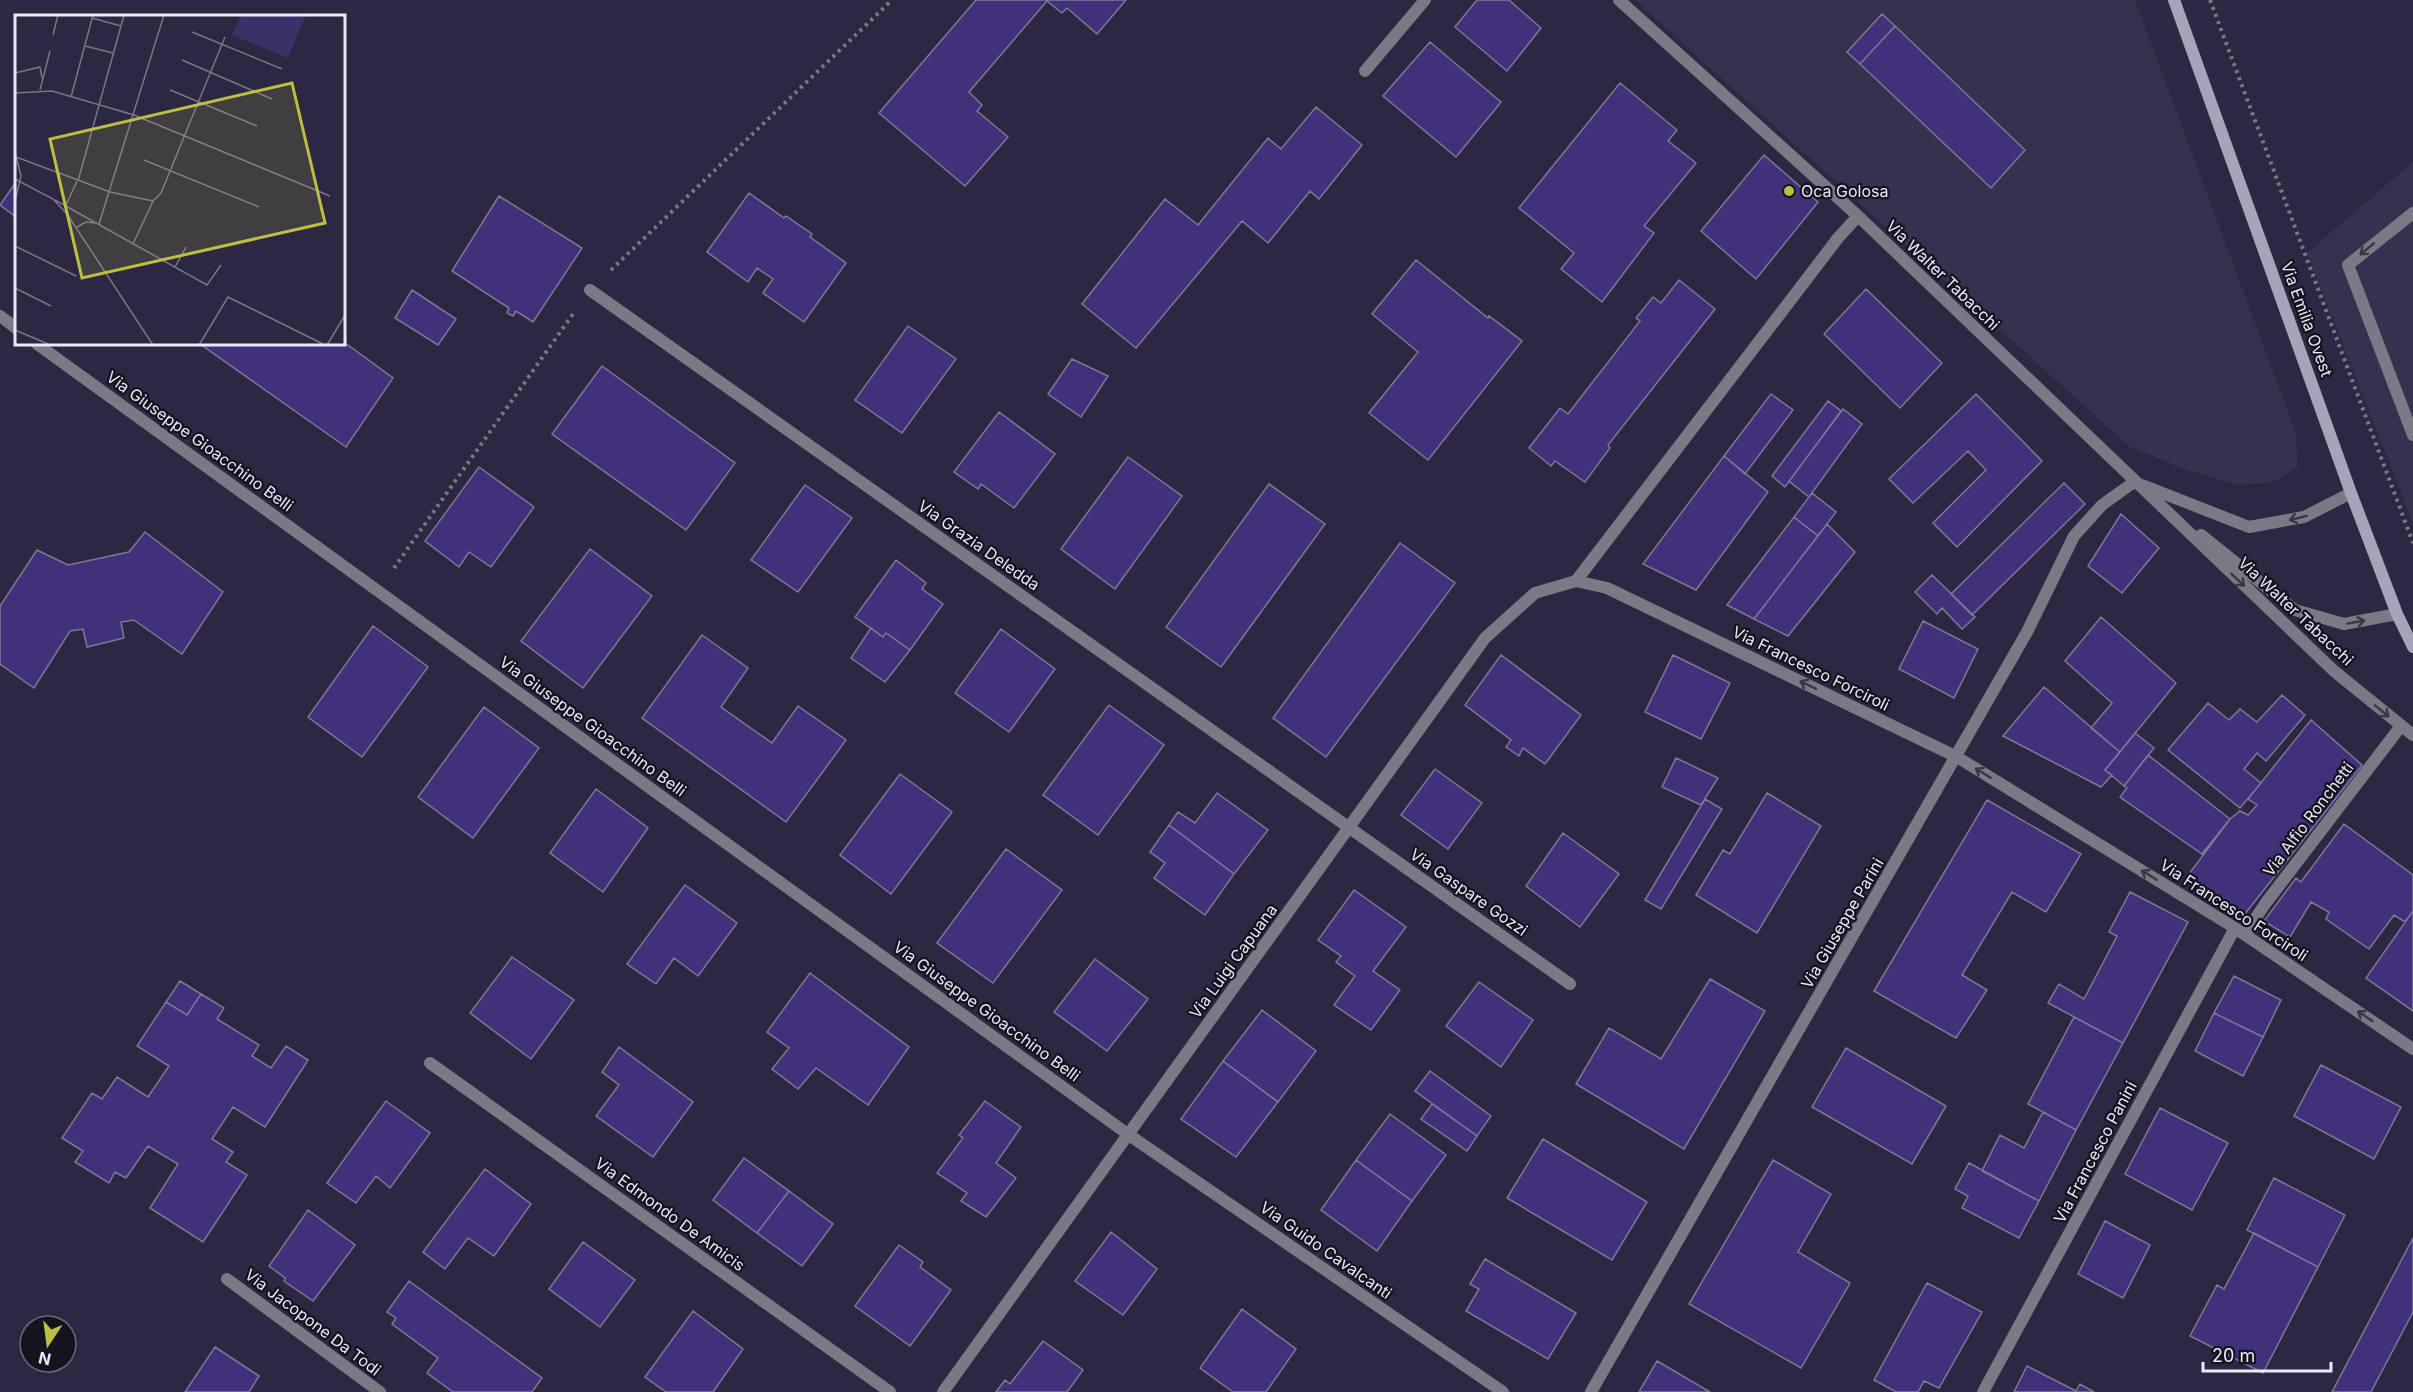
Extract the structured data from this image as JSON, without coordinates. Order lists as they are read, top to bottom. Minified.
{"streets":{"main road":["Via Emilia Ovest"],"street":["Via Walter Tabacchi","Via Giuseppe Gioacchino Belli","Via Grazia Deledda","Via Francesco Forciroli","Via Alfio Ronchetti","Via Gaspare Gozzi","Via Giuseppe Parini","Via Luigi Capuana","Via Francesco Panini","Via Edmondo De Amicis","Via Guido Cavalcanti","Via Jacopone Da Todi"]},"crossings":[["Via Walter Tabacchi","Via Emilia Ovest"],["Via Walter Tabacchi","Via Alfio Ronchetti"],["Via Walter Tabacchi","Via Giuseppe Parini"],["Via Giuseppe Gioacchino Belli","Via Luigi Capuana"],["Via Giuseppe Gioacchino Belli","Via Guido Cavalcanti"],["Via Grazia Deledda","Via Gaspare Gozzi"],["Via Grazia Deledda","Via Luigi Capuana"],["Via Francesco Forciroli","Via Alfio Ronchetti"],["Via Francesco Forciroli","Via Giuseppe Parini"],["Via Francesco Forciroli","Via Luigi Capuana"],["Via Francesco Forciroli","Via Francesco Panini"],["Via Alfio Ronchetti","Via Francesco Panini"],["Via Gaspare Gozzi","Via Luigi Capuana"],["Via Luigi Capuana","Via Guido Cavalcanti"]],"one_way":["Via Francesco Forciroli"],"places":["Oca Golosa"],"scale_bar":"20 m","north":"bottom"}
